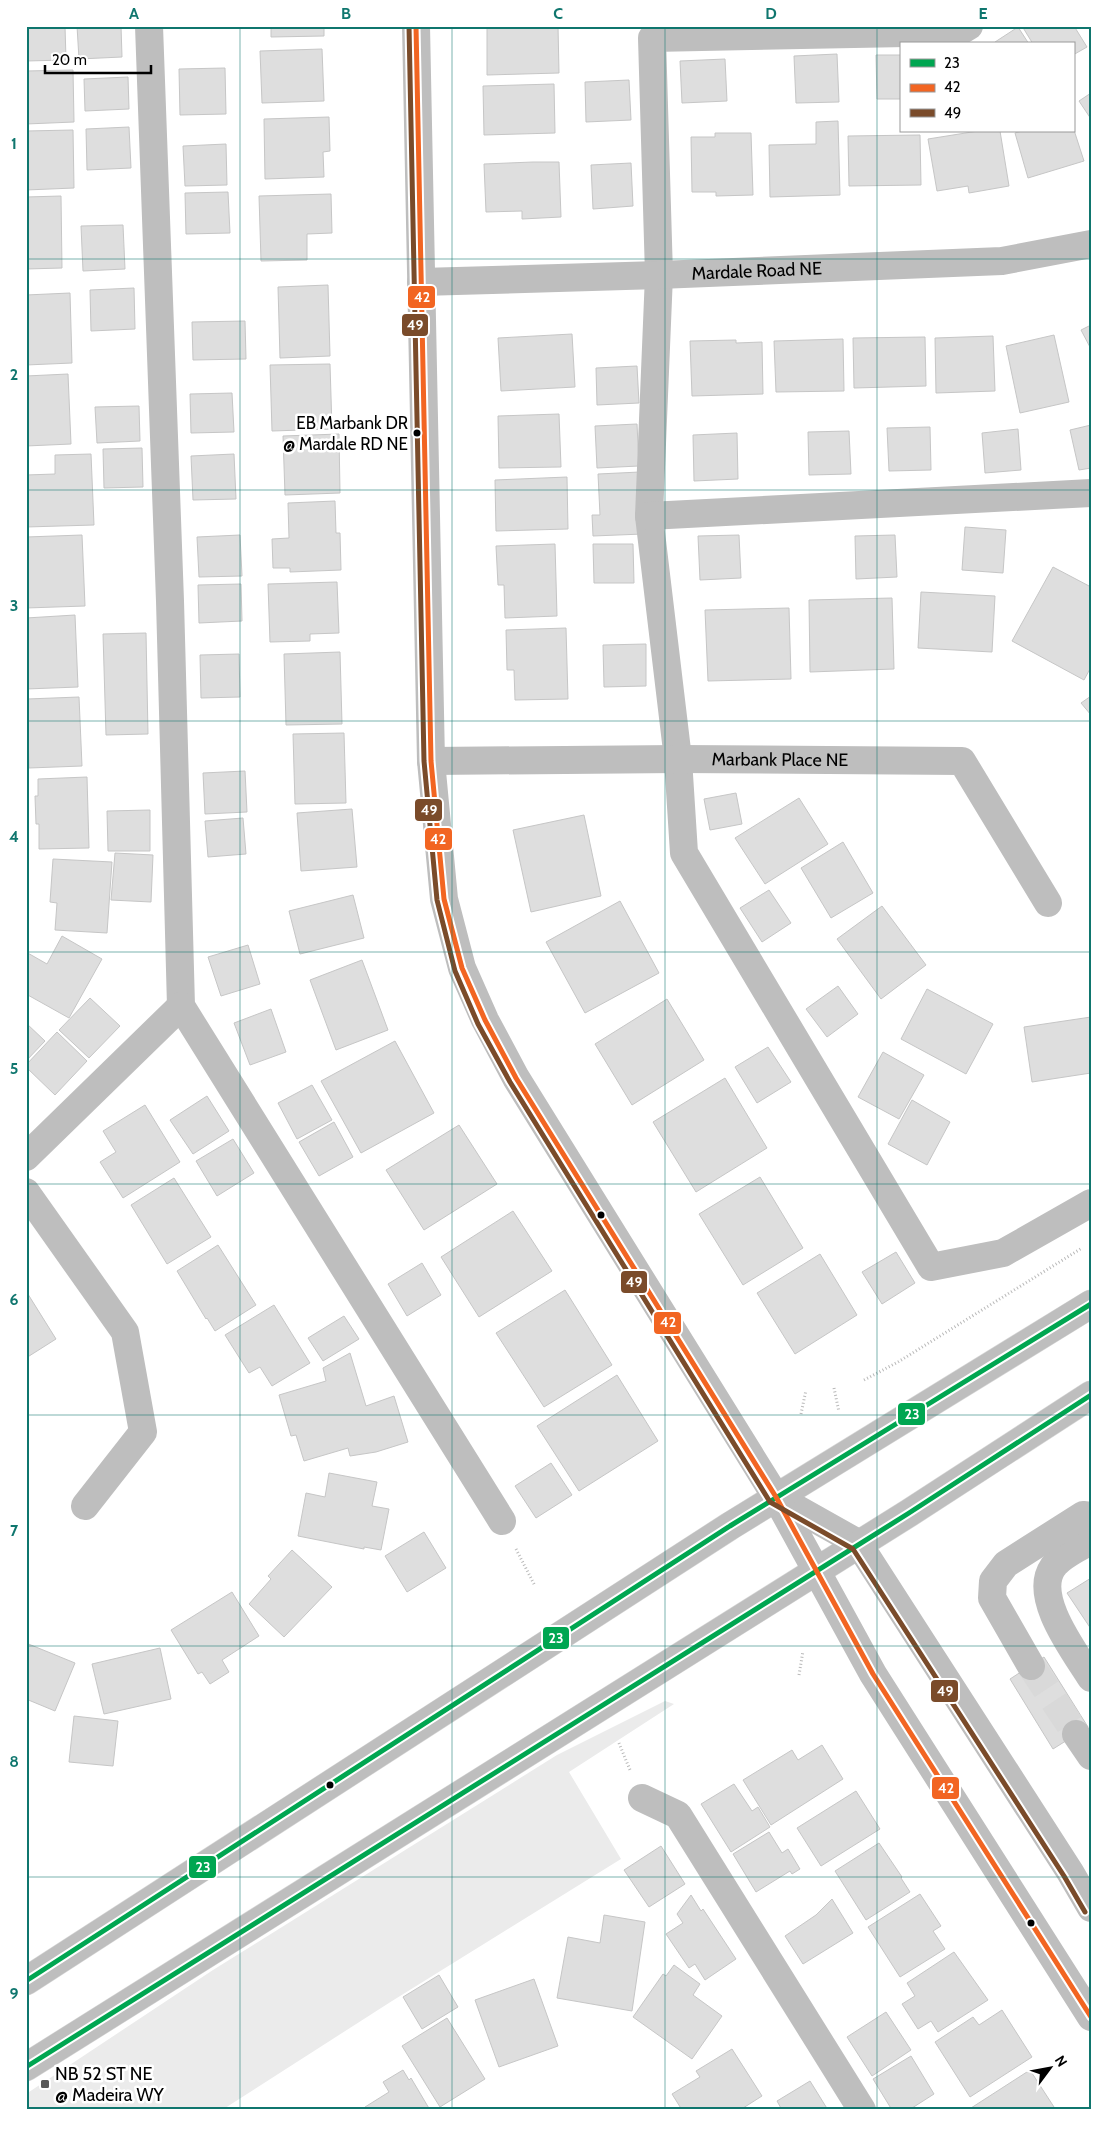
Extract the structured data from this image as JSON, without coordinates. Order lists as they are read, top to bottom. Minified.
{"streets":{"street":["Mardale Road NE","Marbank Place NE"]},"places":{"other":["EB Marbank DR @ Mardale RD NE"],"transit":["NB 52 ST NE @ Madeira WY"]},"lines":["transit line 42","transit line 49","transit line 23"],"legend":["23","42","49"],"scale_bar":"20 m","north":"top right","grid":{"columns":["A","B","C","D","E"],"rows":["1","2","3","4","5","6","7","8","9"]}}
